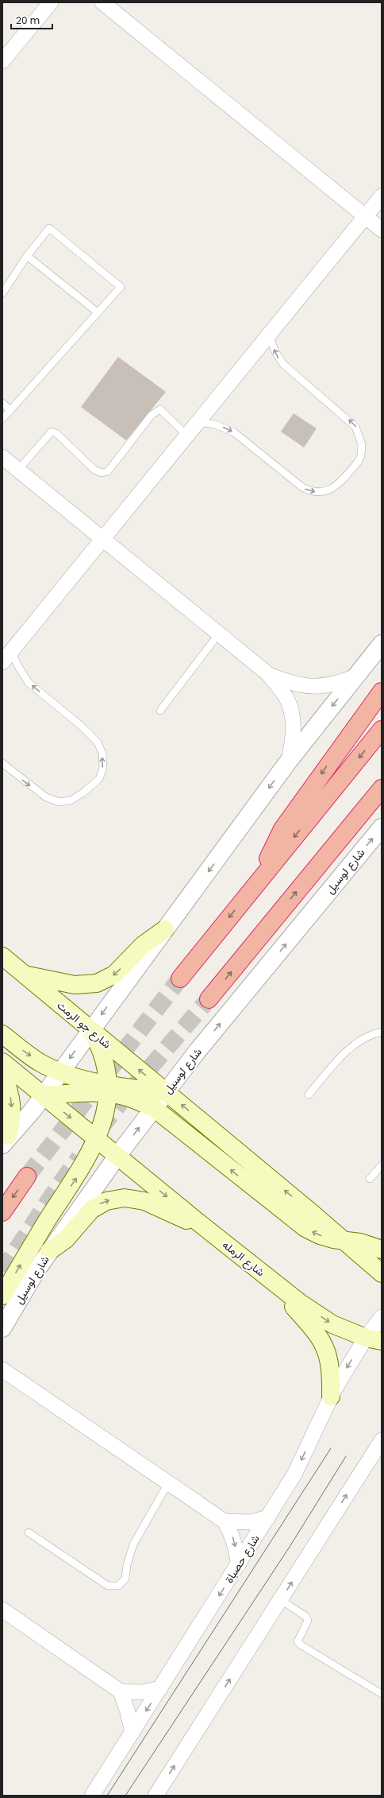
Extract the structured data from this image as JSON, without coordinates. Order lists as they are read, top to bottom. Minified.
{"streets":{"main road":["شارع جو الرمث","شارع الرمله"],"street":["شارع لوسيل","شارع حصباة"]},"crossings":[["شارع لوسيل","شارع جو الرمث"],["شارع لوسيل","شارع الرمله"],["شارع الرمله","شارع حصباة"]],"scale_bar":"20 m"}
